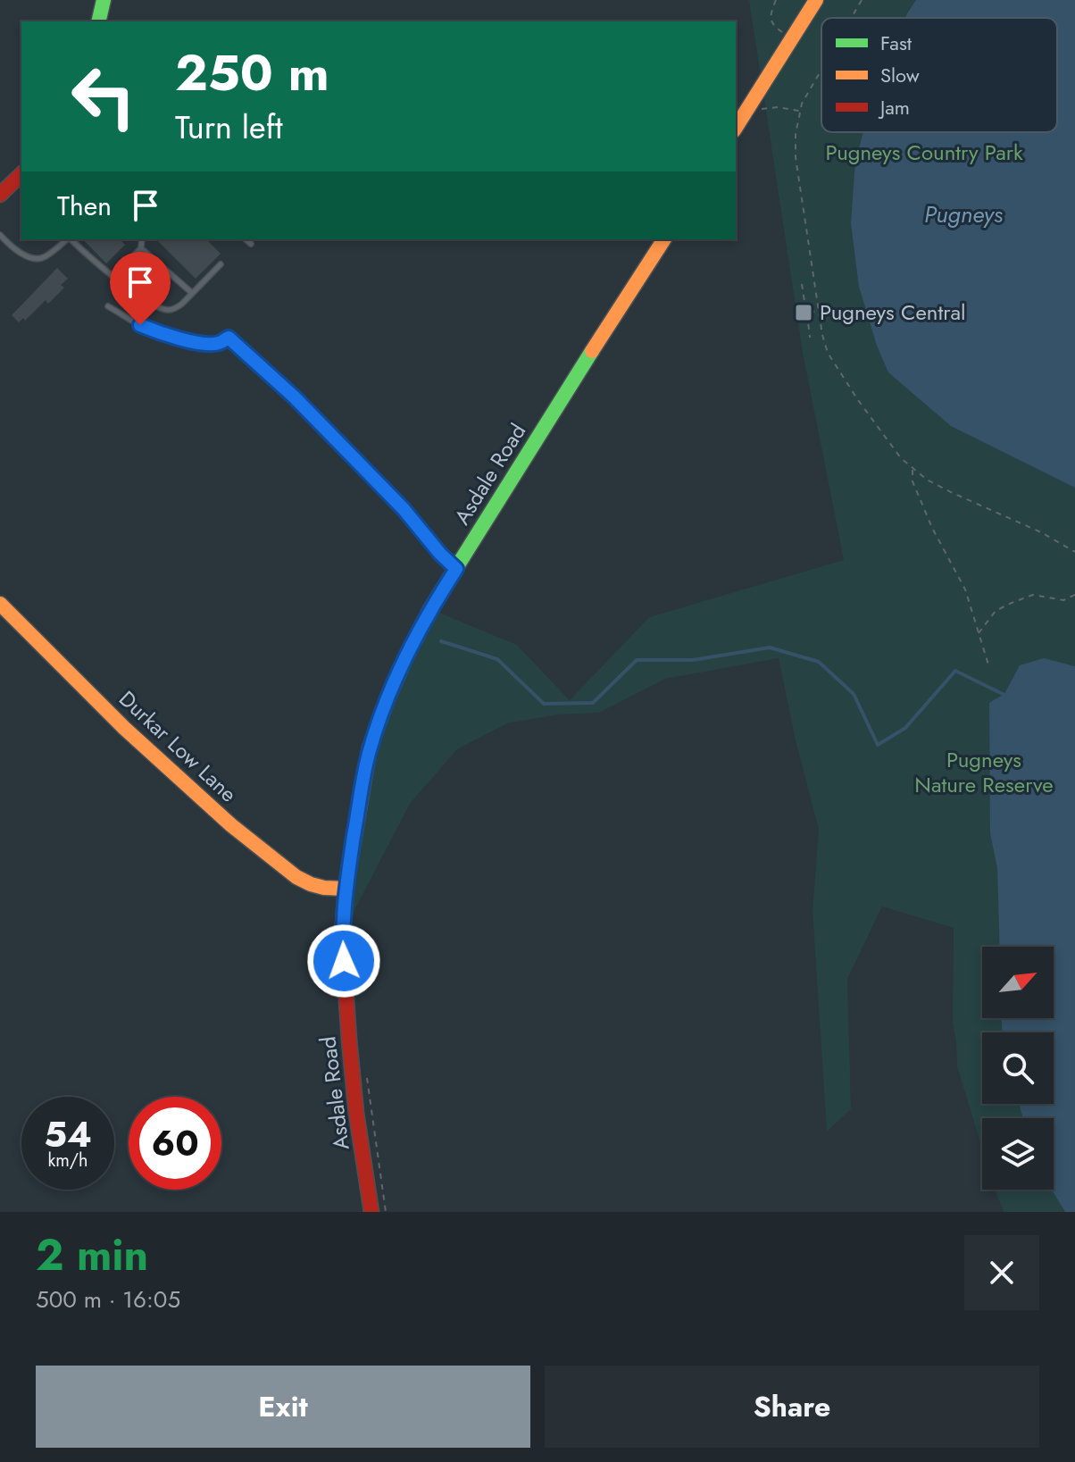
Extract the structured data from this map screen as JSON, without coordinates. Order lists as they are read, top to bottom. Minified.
{"streets":{"main road":["Asdale Road","Durkar Low Lane"]},"crossings":[["Asdale Road","Durkar Low Lane"]],"water":["Pugneys"],"parks":["Pugneys Country Park","Pugneys Nature Reserve"],"places":{"transit":["Pugneys Central"]},"legend":["Fast","Slow","Jam"],"north":"top right","page":{"turn":["250 m","Turn left"],"then":"Then","speed":"54 km/h","limit":"60","heading":["2 min","500 m · 16:05"],"buttons":["Exit","Share"]}}
